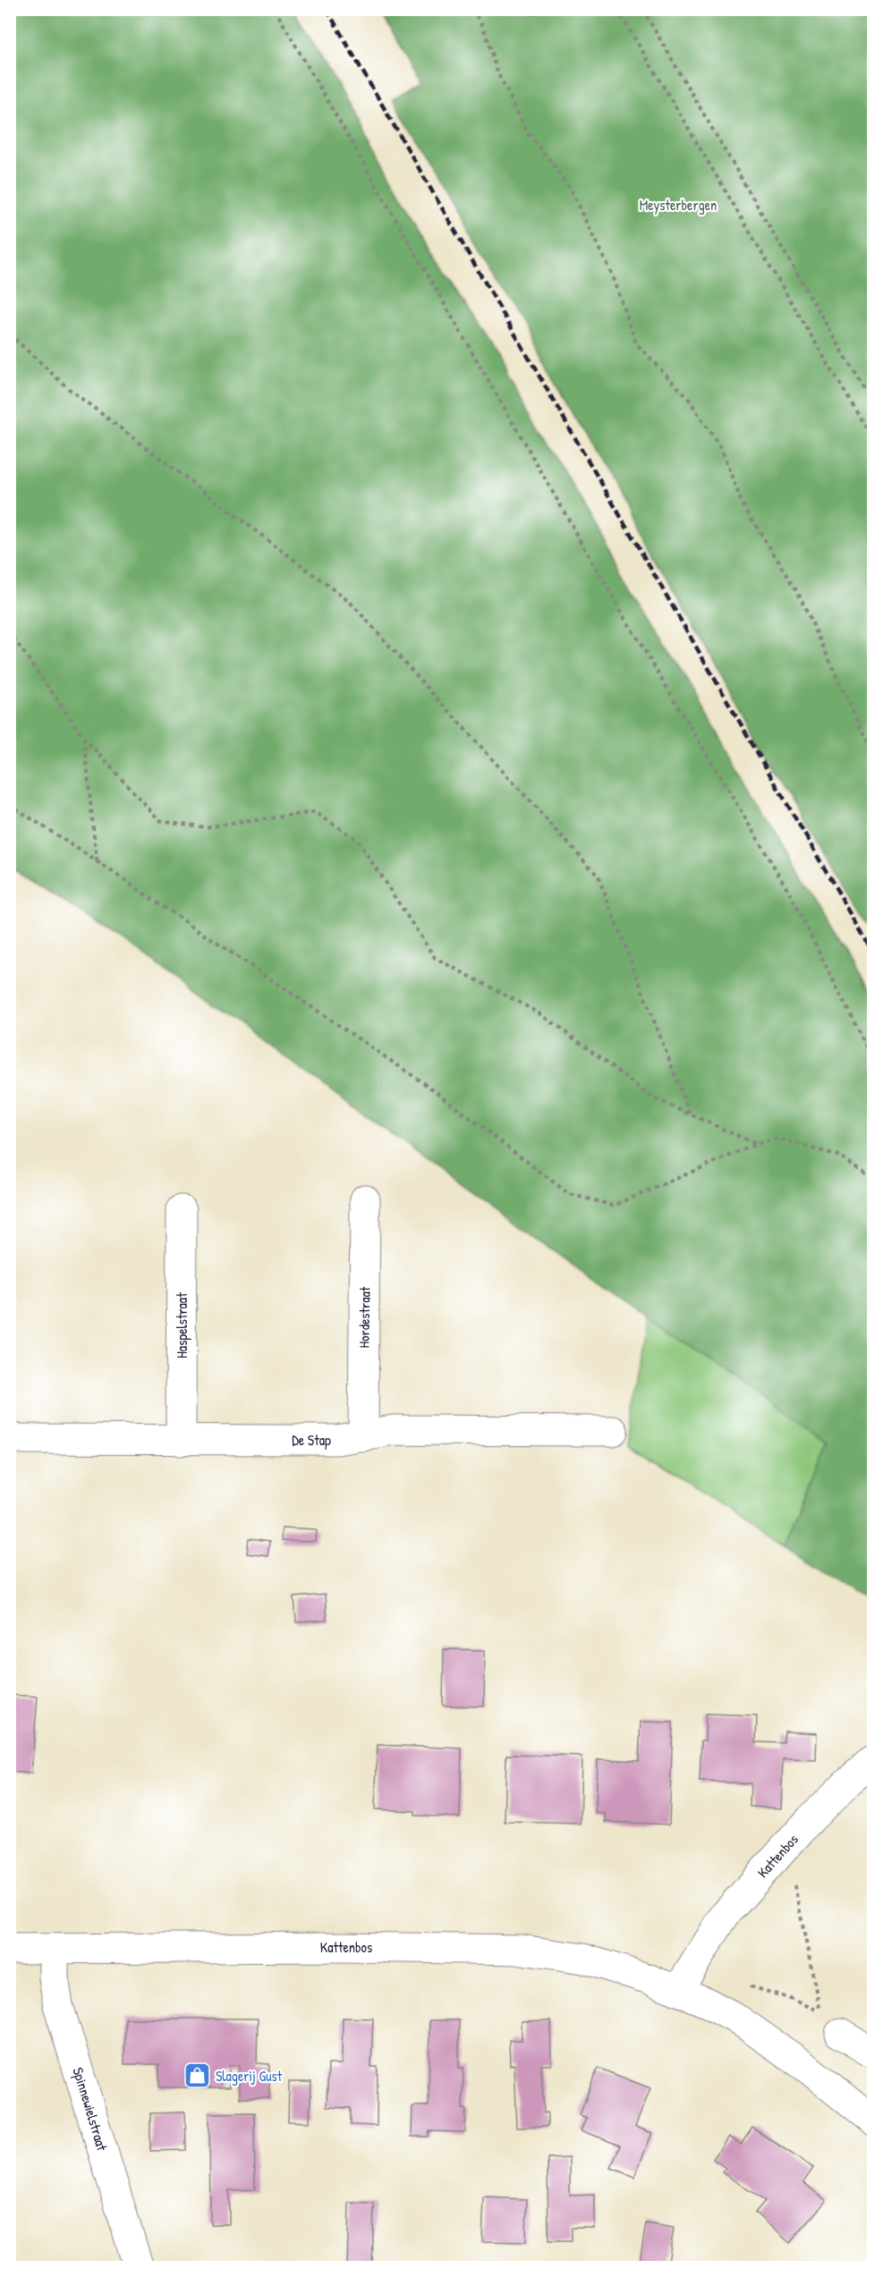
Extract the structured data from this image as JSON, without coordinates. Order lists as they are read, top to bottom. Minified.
{"streets":{"street":["Hordestraat","Haspelstraat","De Stap","Kattenbos","Spinnewielstraat"]},"crossings":[["Hordestraat","De Stap"],["Haspelstraat","De Stap"],["Kattenbos","Spinnewielstraat"]],"parks":["Meysterbergen"],"places":{"shop":["Slagerij Gust"]}}
